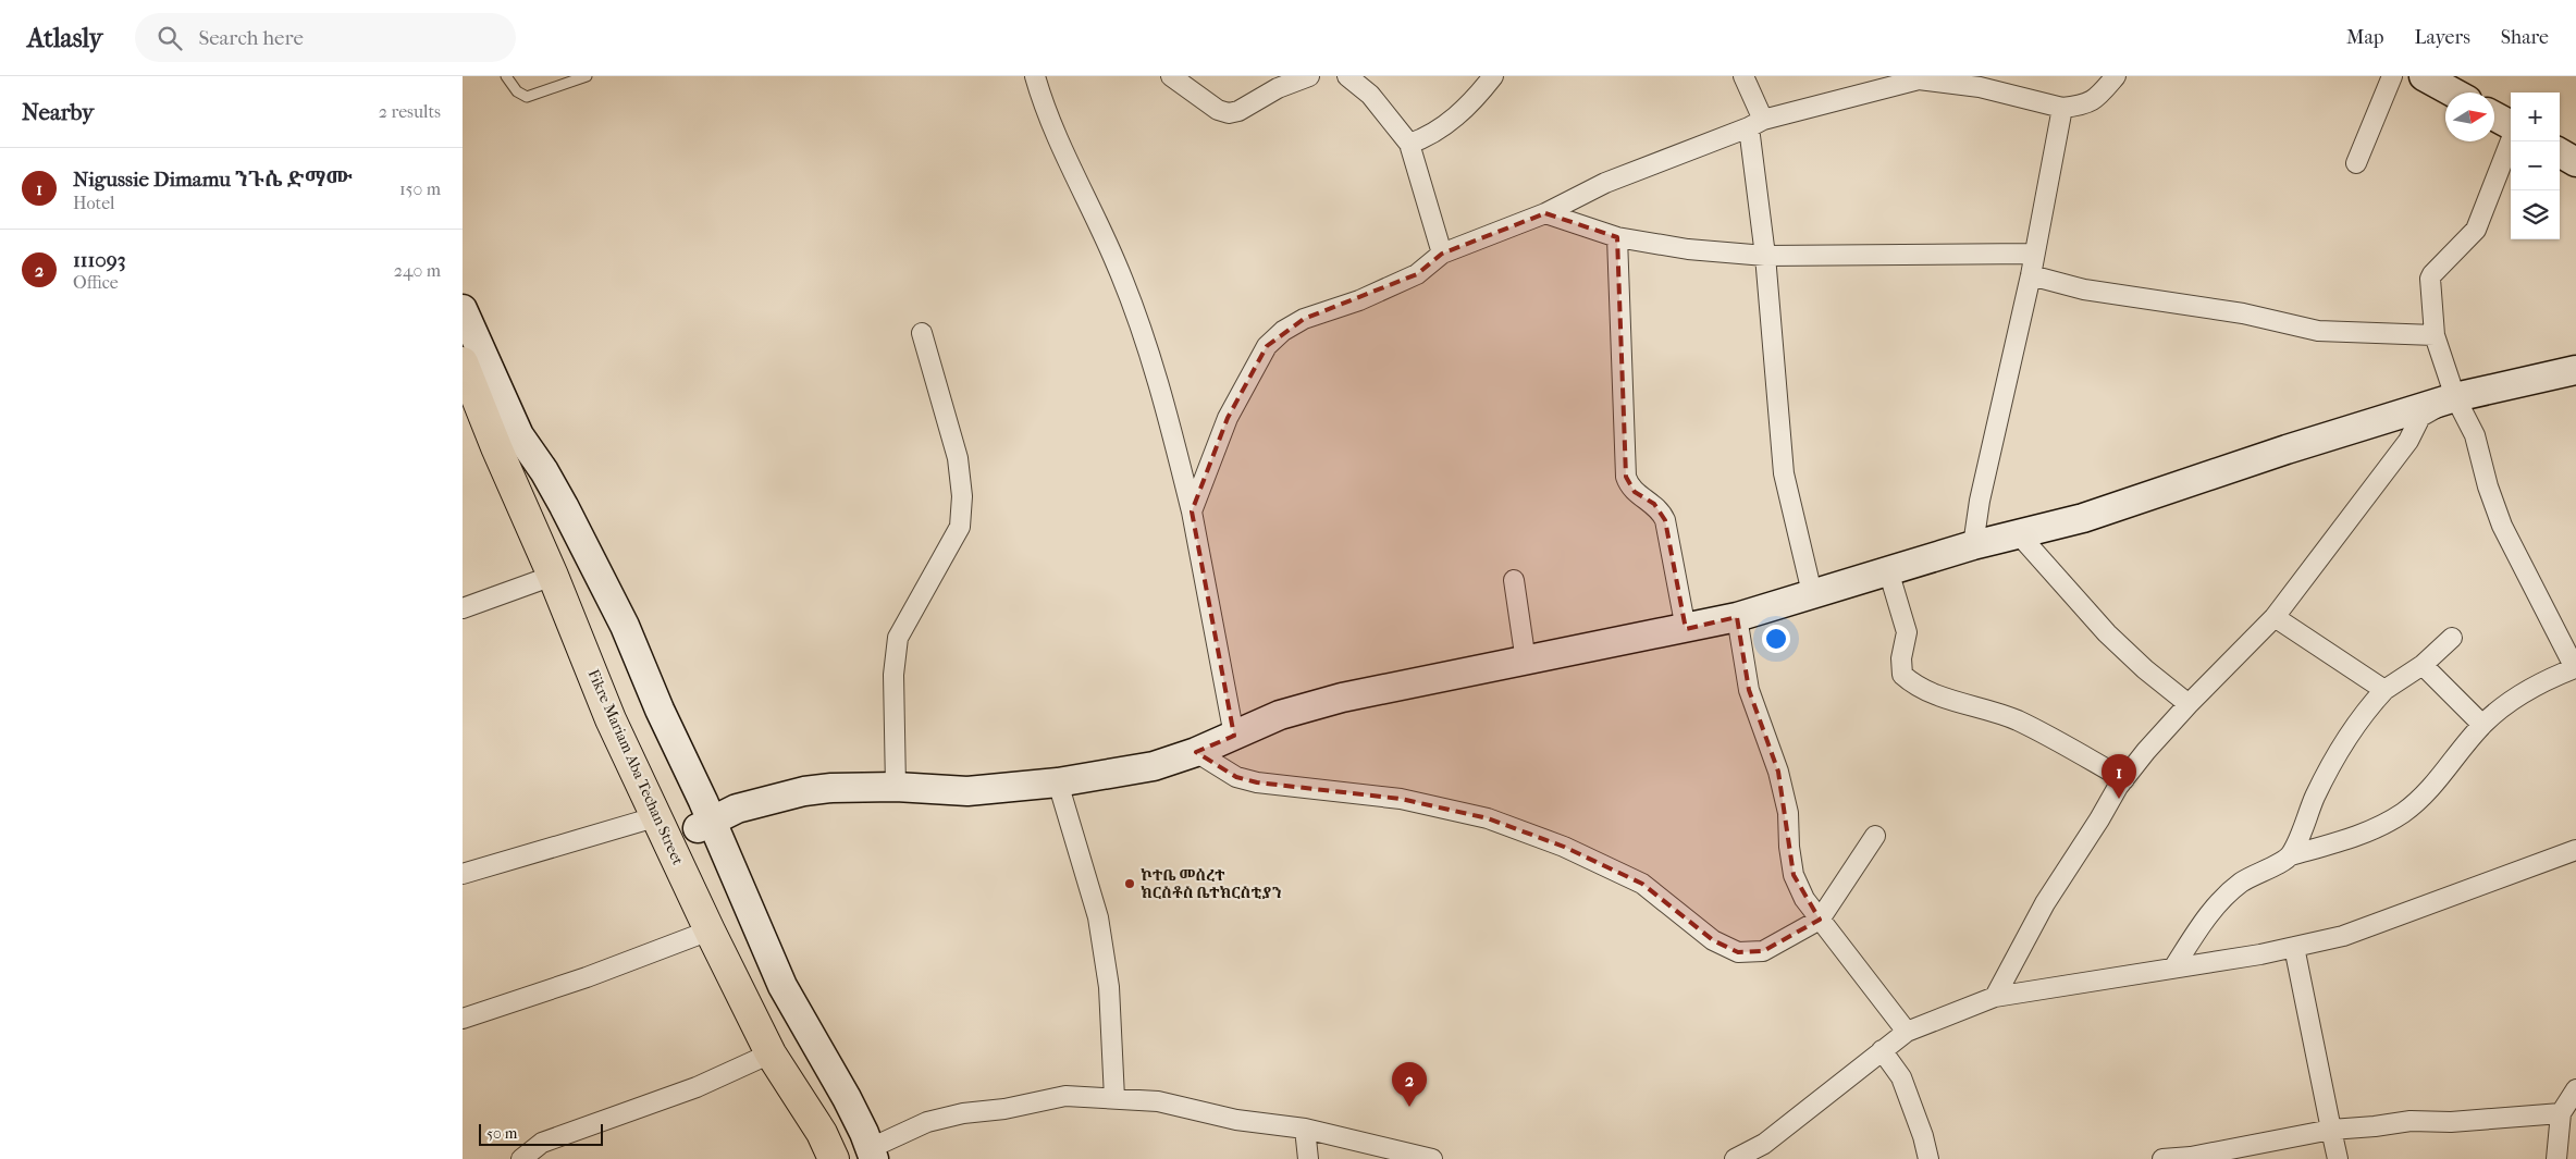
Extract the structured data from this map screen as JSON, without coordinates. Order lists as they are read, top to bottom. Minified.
{"streets":{"main road":["Fikre Mariam Aba Techan Street"]},"places":["ኮተቤ መሰረተ ክርስቶስ ቤተክርስቲያን"],"scale_bar":"50 m","north":"right","page":{"header":"Atlasly","search":"Search here","nav":["Map","Layers","Share"],"heading":["Nearby","2 results"],"map_buttons":["+","−"],"list":[{"mark":"1","name":"Nigussie Dimamu ንጉሴ ድማሙ","note":"Hotel","value":"150 m"},{"mark":"2","name":"111093","note":"Office","value":"240 m"}],"pins":["1","2"],"scale":"50 m"}}
